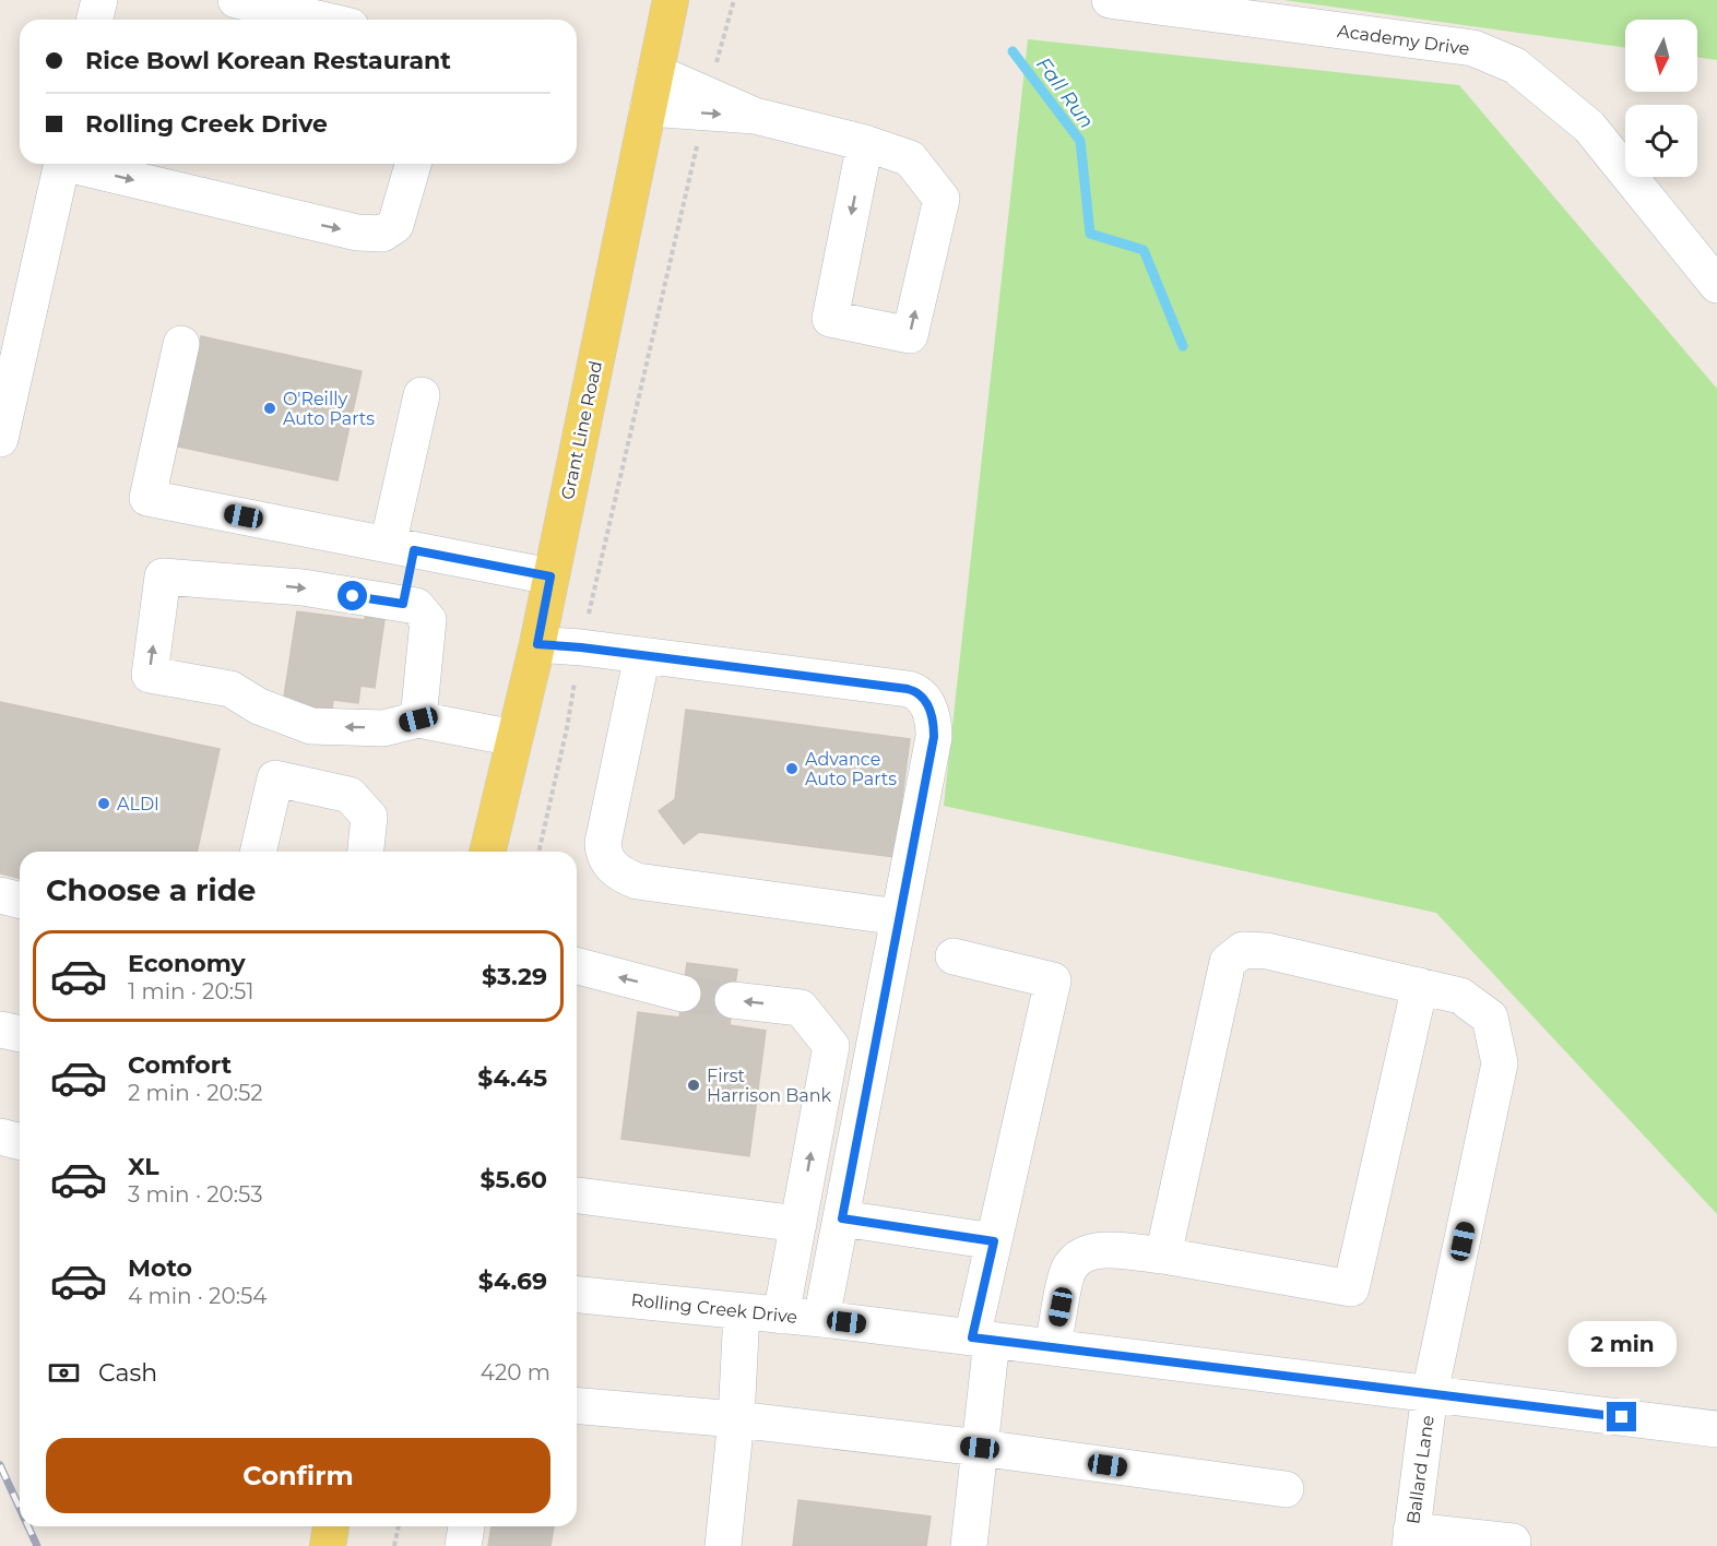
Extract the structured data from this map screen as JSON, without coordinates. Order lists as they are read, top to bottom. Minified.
{"streets":{"main road":["Grant Line Road"],"street":["Academy Drive","Rolling Creek Drive","Ballard Lane"]},"crossings":[["Rolling Creek Drive","Ballard Lane"]],"water":["Fall Run"],"places":["O'Reilly Auto Parts","Advance Auto Parts","ALDI","First Harrison Bank"],"north":"bottom","page":{"banner":["Rice Bowl Korean Restaurant","Rolling Creek Drive"],"heading":"Choose a ride","list":[{"name":"Economy","note":"1 min · 20:51","value":"$3.29"},{"name":"Comfort","note":"2 min · 20:52","value":"$4.45"},{"name":"XL","note":"3 min · 20:53","value":"$5.60"},{"name":"Moto","note":"4 min · 20:54","value":"$4.69"}],"bubble":"2 min","pay":["Cash","420 m"],"buttons":"Confirm"}}
